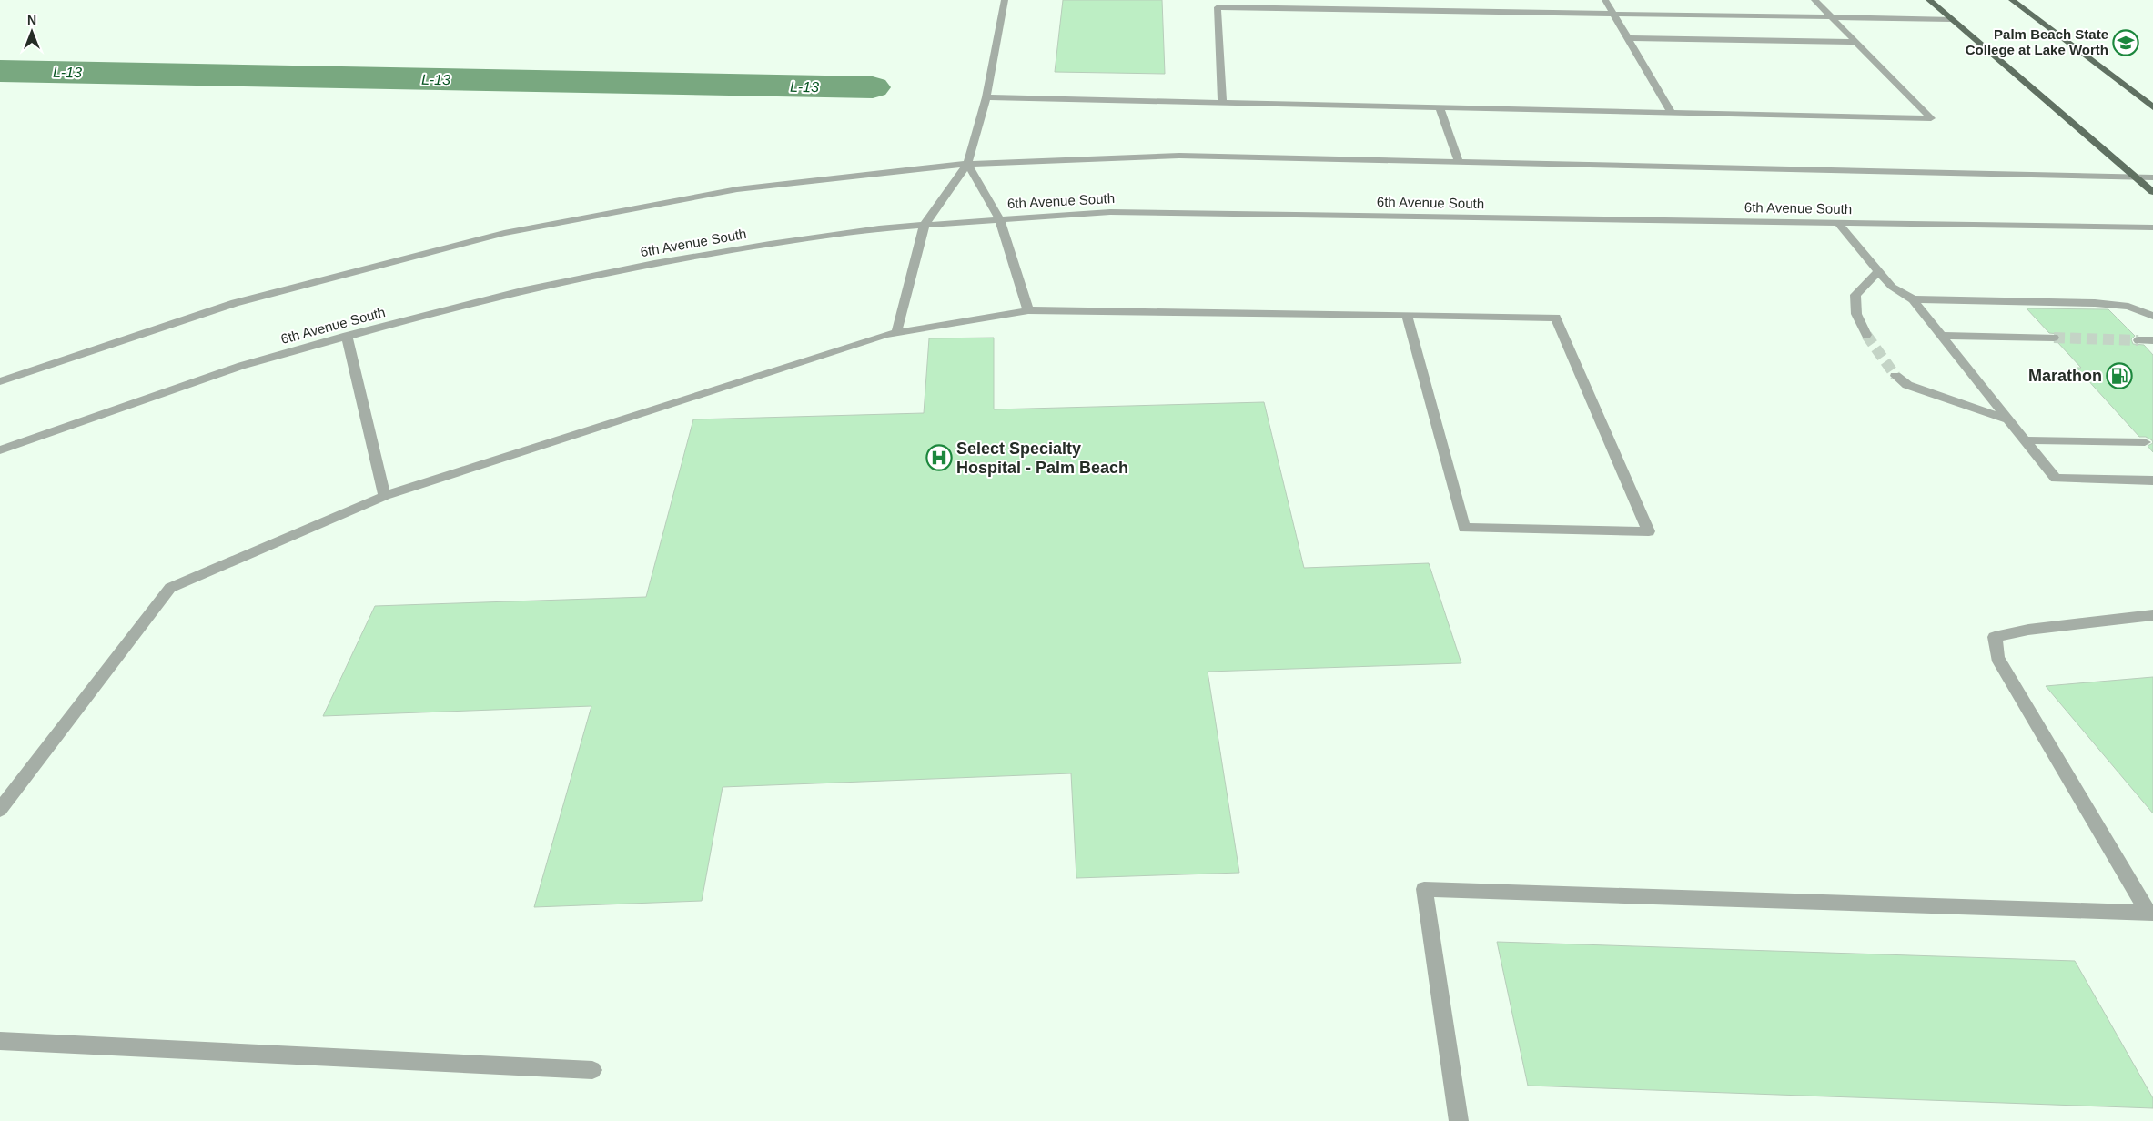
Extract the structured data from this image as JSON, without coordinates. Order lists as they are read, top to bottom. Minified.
{"streets":{"street":["6th Avenue South"]},"water":["L-13"],"places":{"school or university":["Palm Beach State College at Lake Worth"],"fuel station":["Marathon"],"hospital":["Select Specialty Hospital - Palm Beach"]},"north":"top"}
